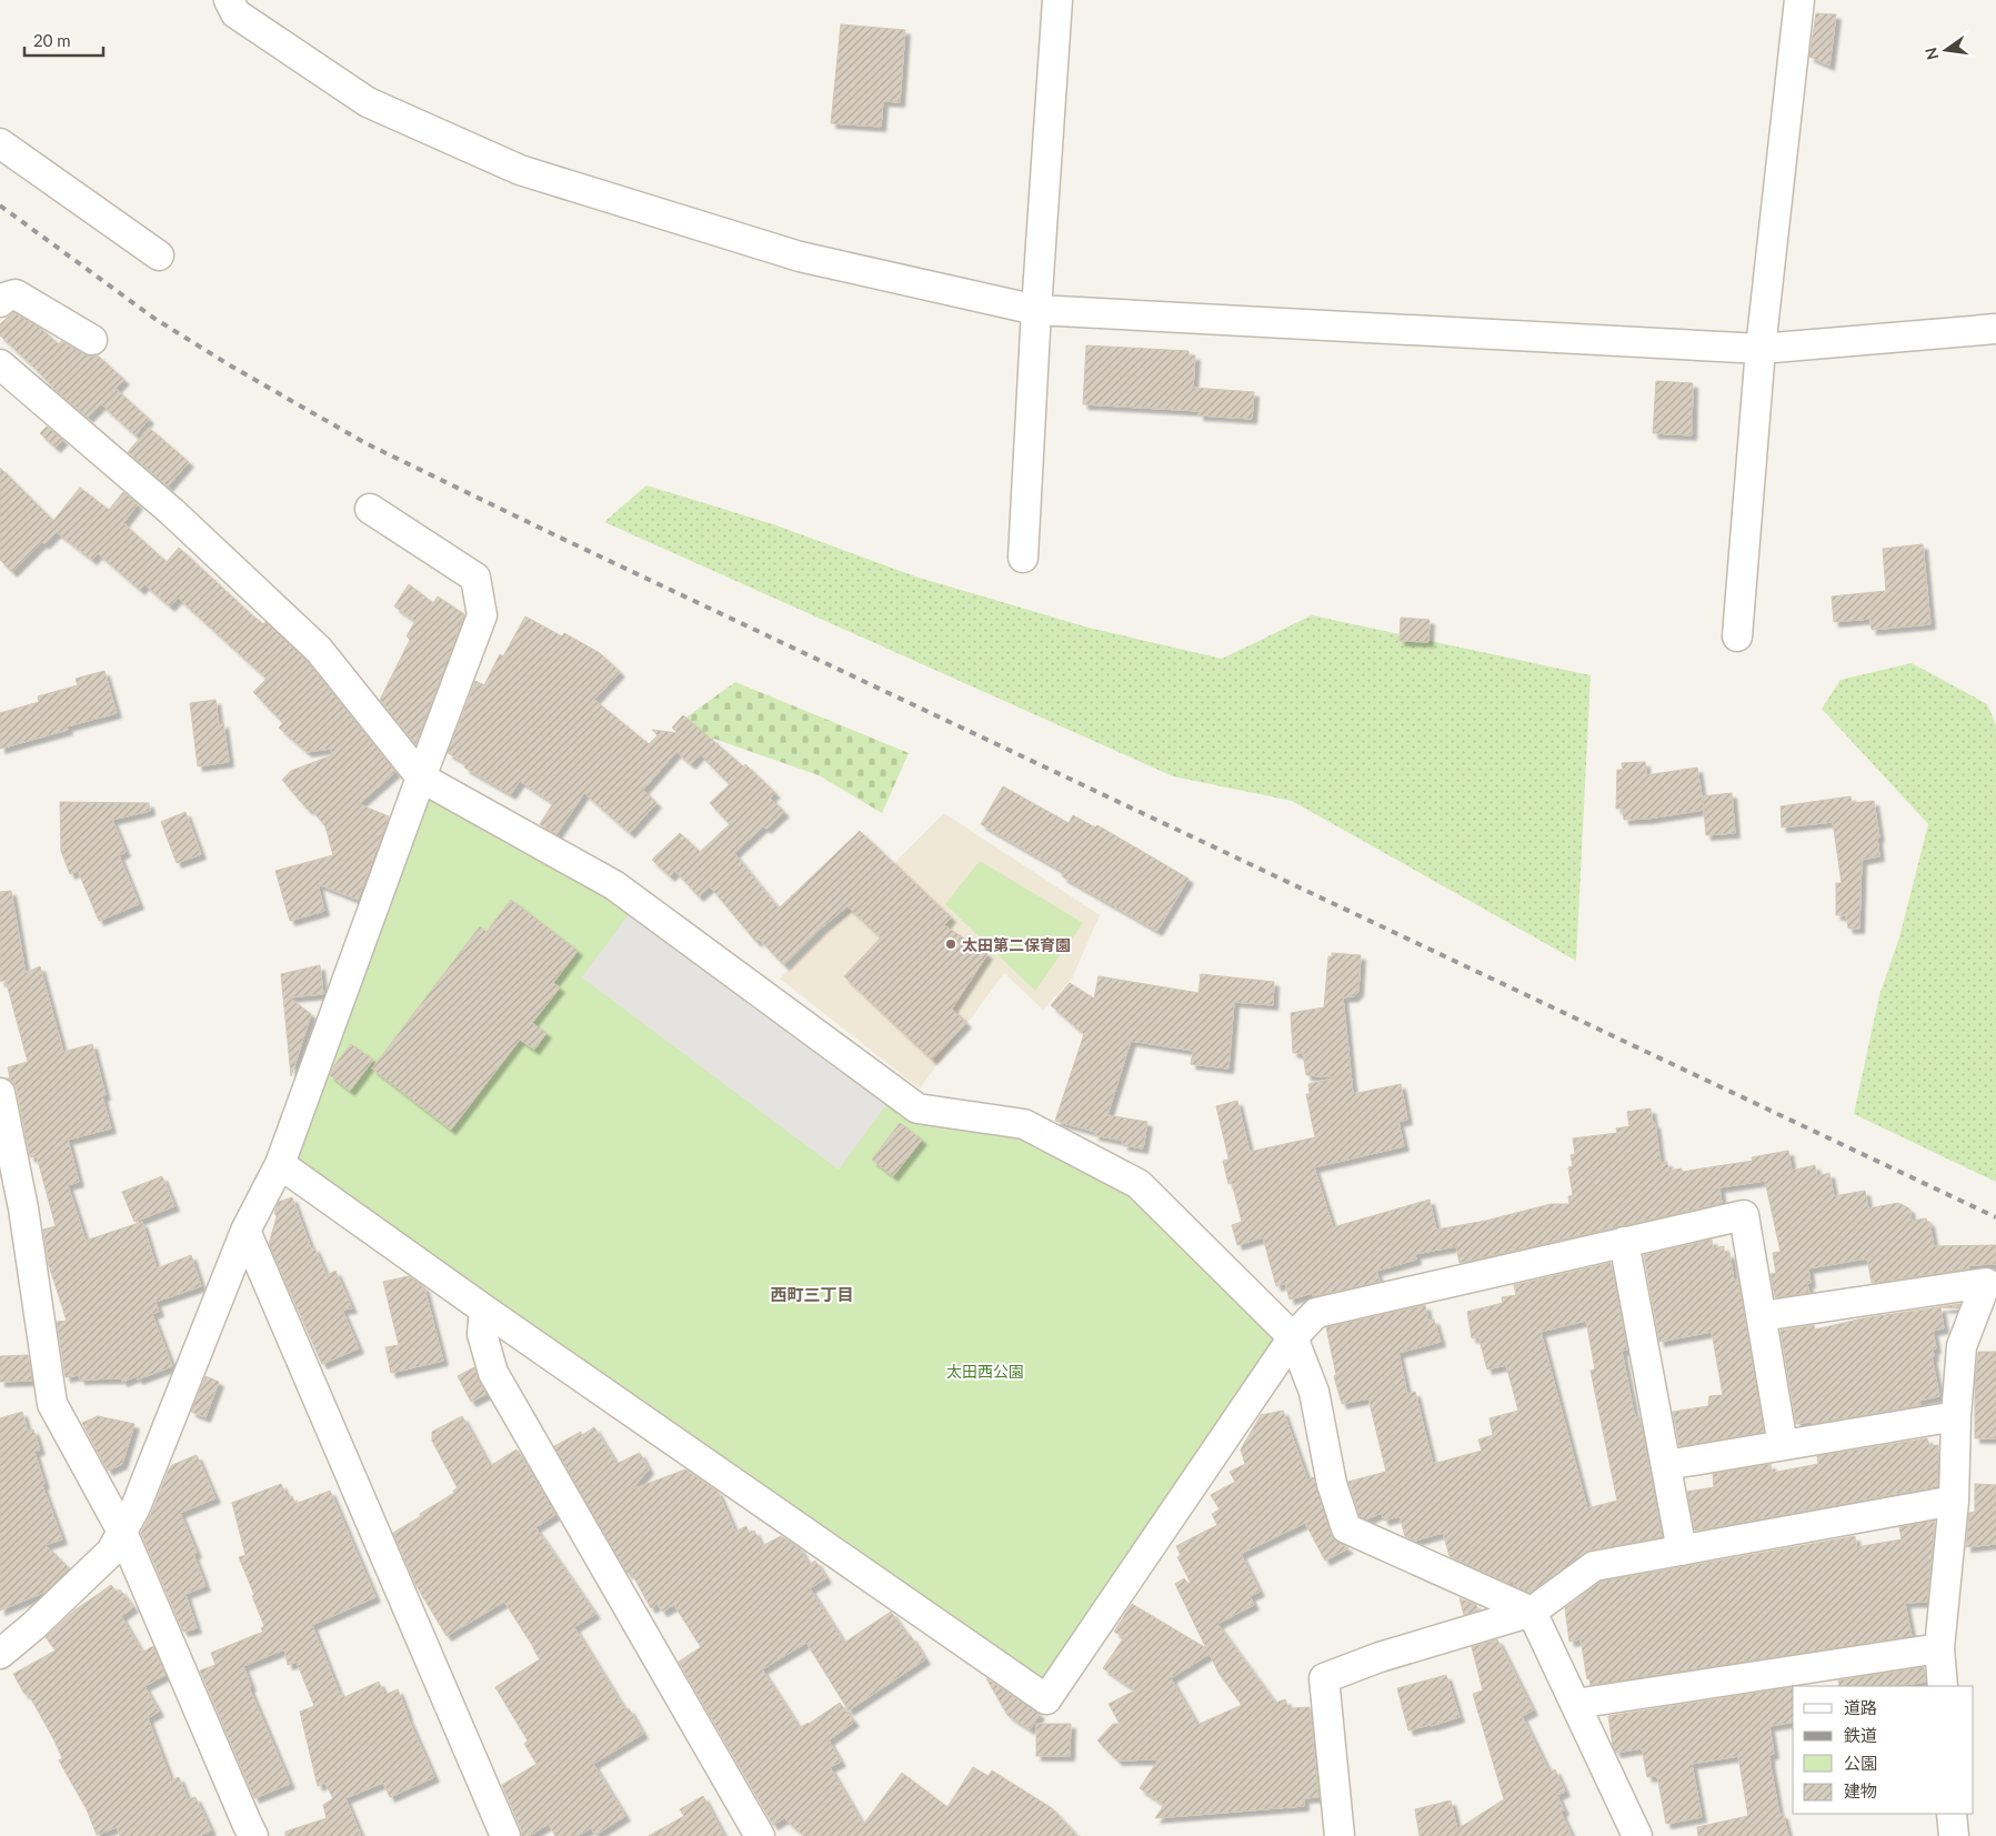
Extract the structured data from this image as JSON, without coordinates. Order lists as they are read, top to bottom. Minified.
{"districts":["西町三丁目"],"parks":["太田西公園"],"places":["太田第二保育園"],"legend":["道路","鉄道","公園","建物"],"scale_bar":"20 m","north":"left"}
